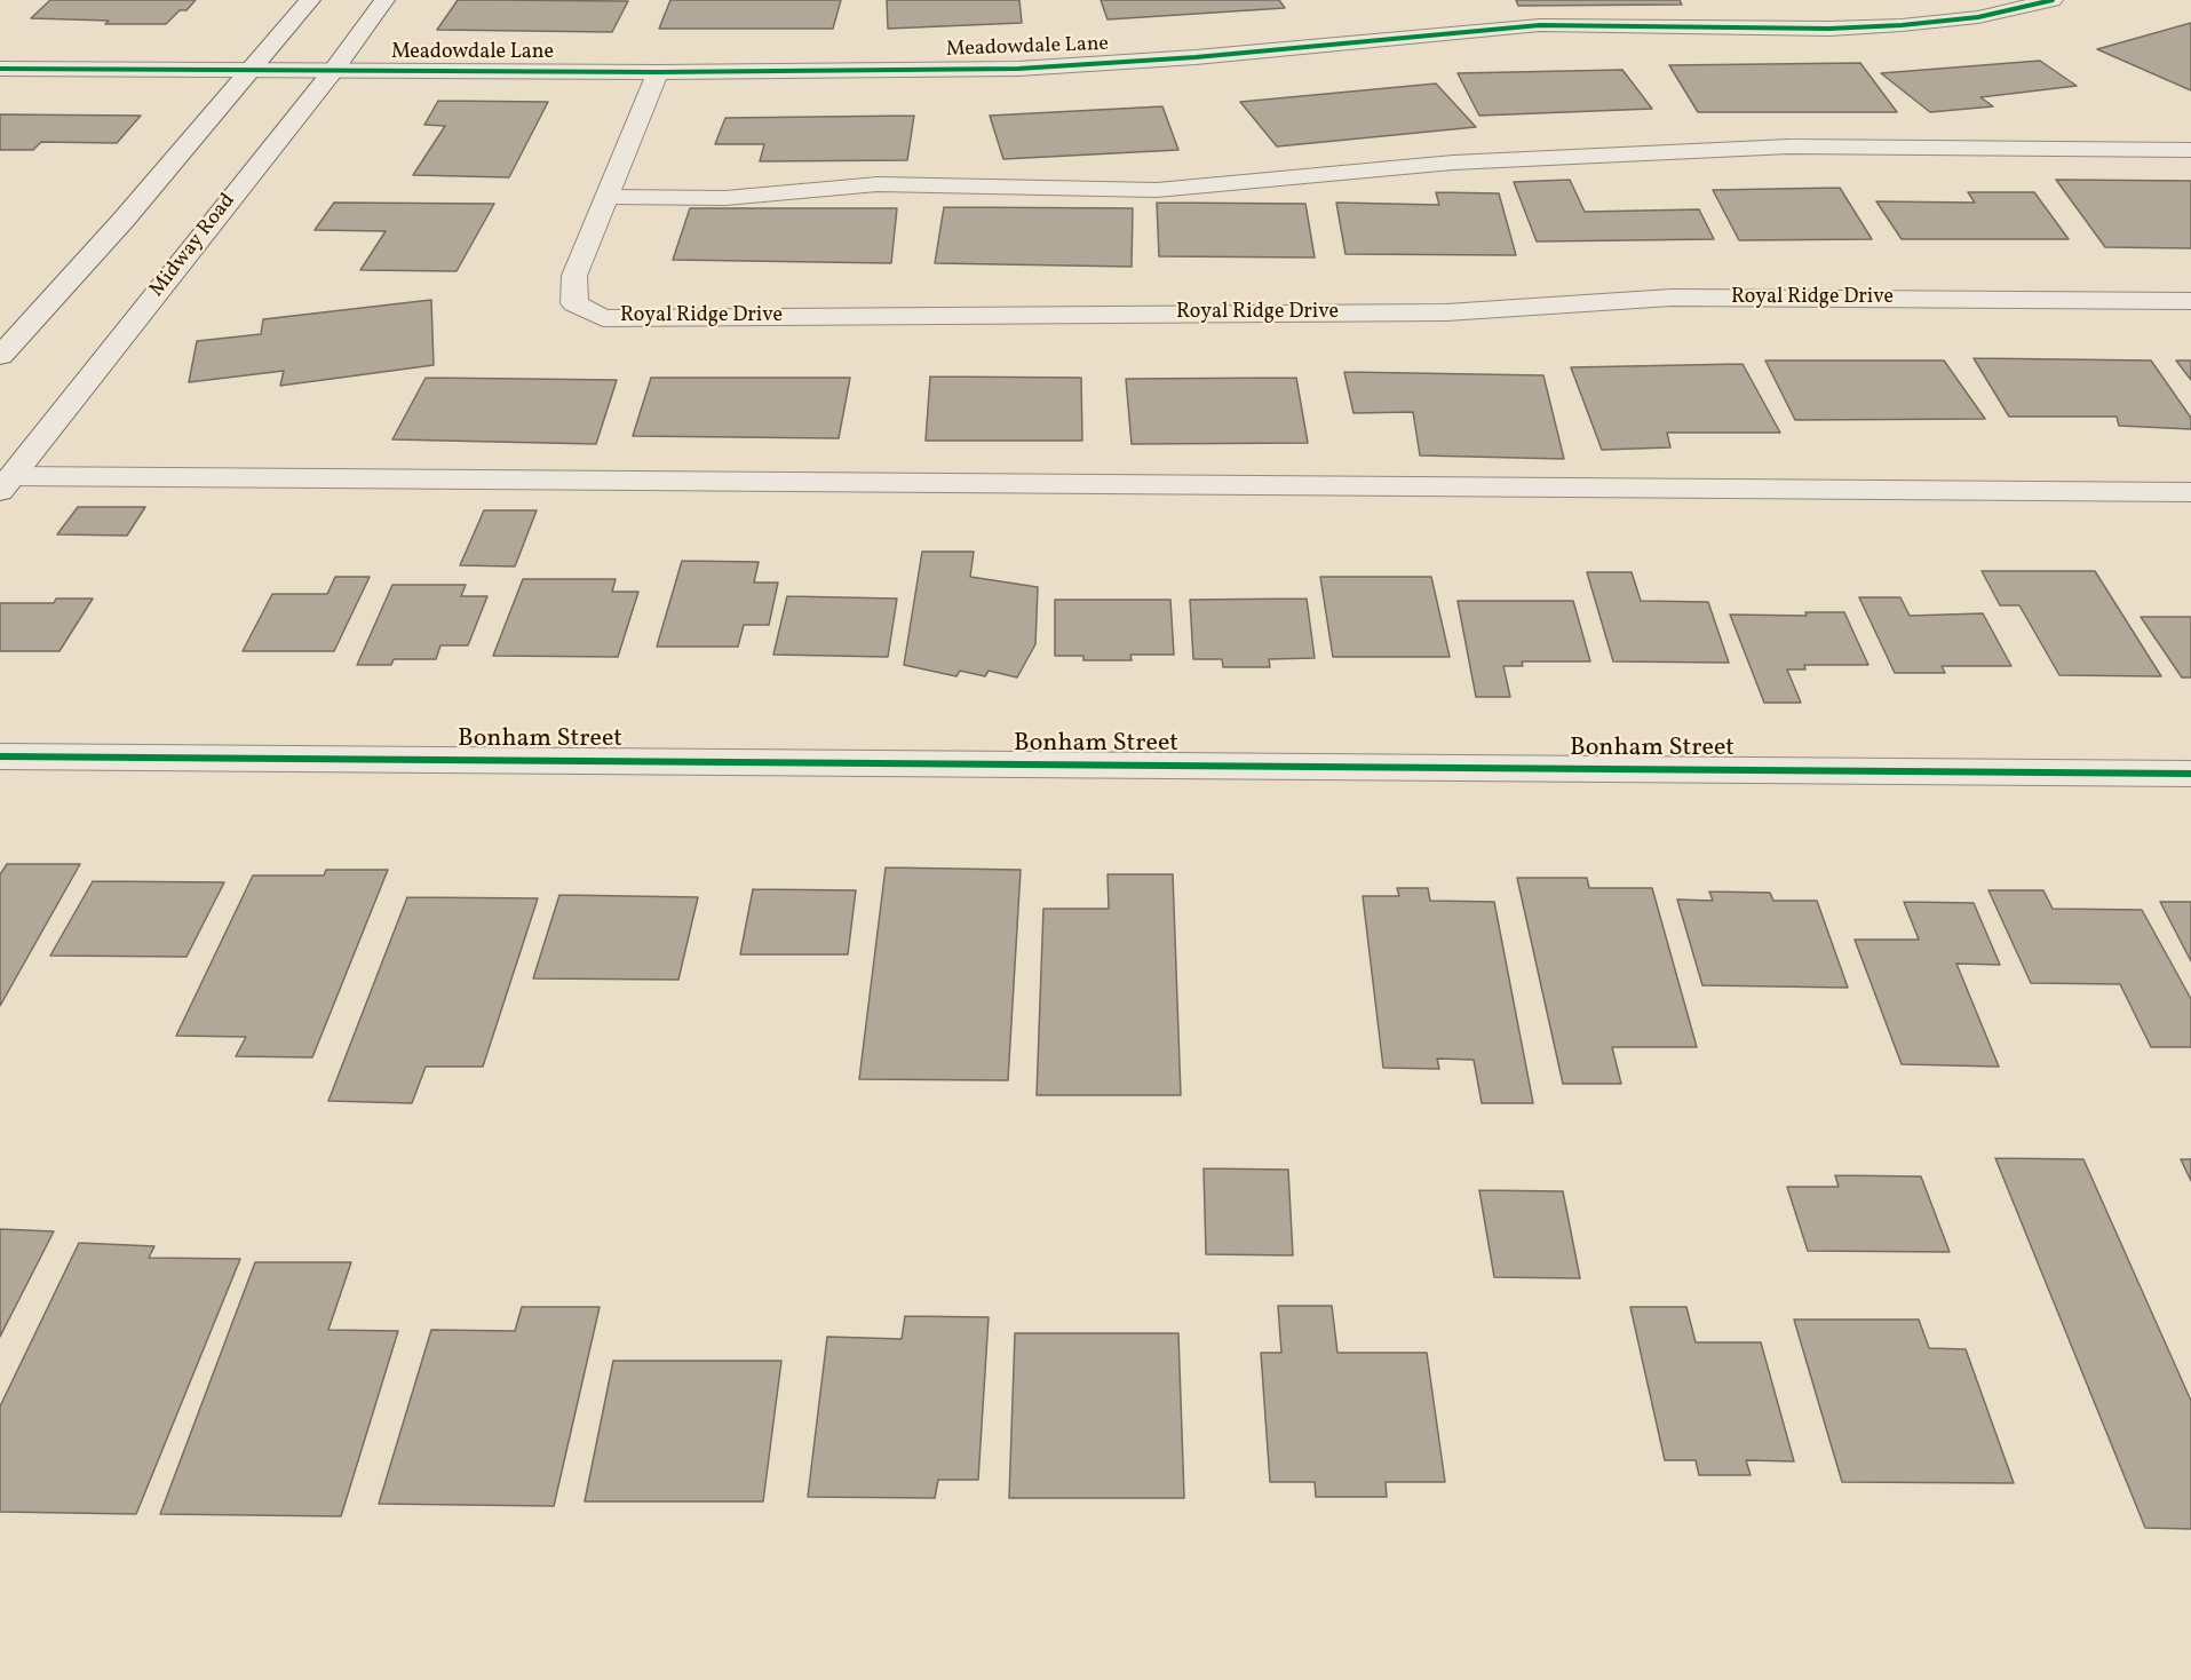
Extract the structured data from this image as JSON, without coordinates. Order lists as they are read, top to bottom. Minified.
{"streets":{"street":["Meadowdale Lane","Midway Road","Royal Ridge Drive","Bonham Street"]},"crossings":[["Meadowdale Lane","Midway Road"],["Meadowdale Lane","Royal Ridge Drive"]]}
